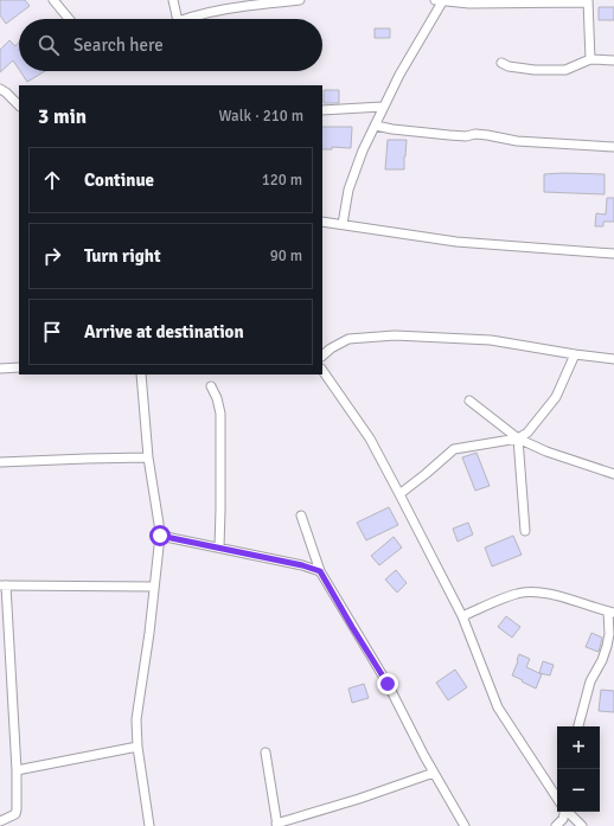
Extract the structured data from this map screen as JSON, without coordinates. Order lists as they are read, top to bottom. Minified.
{"page":{"search":"Search here","heading":["3 min","Walk · 210 m"],"list":[["Continue","120 m"],["Turn right","90 m"],"Arrive at destination"],"map_buttons":["+","−"]}}
